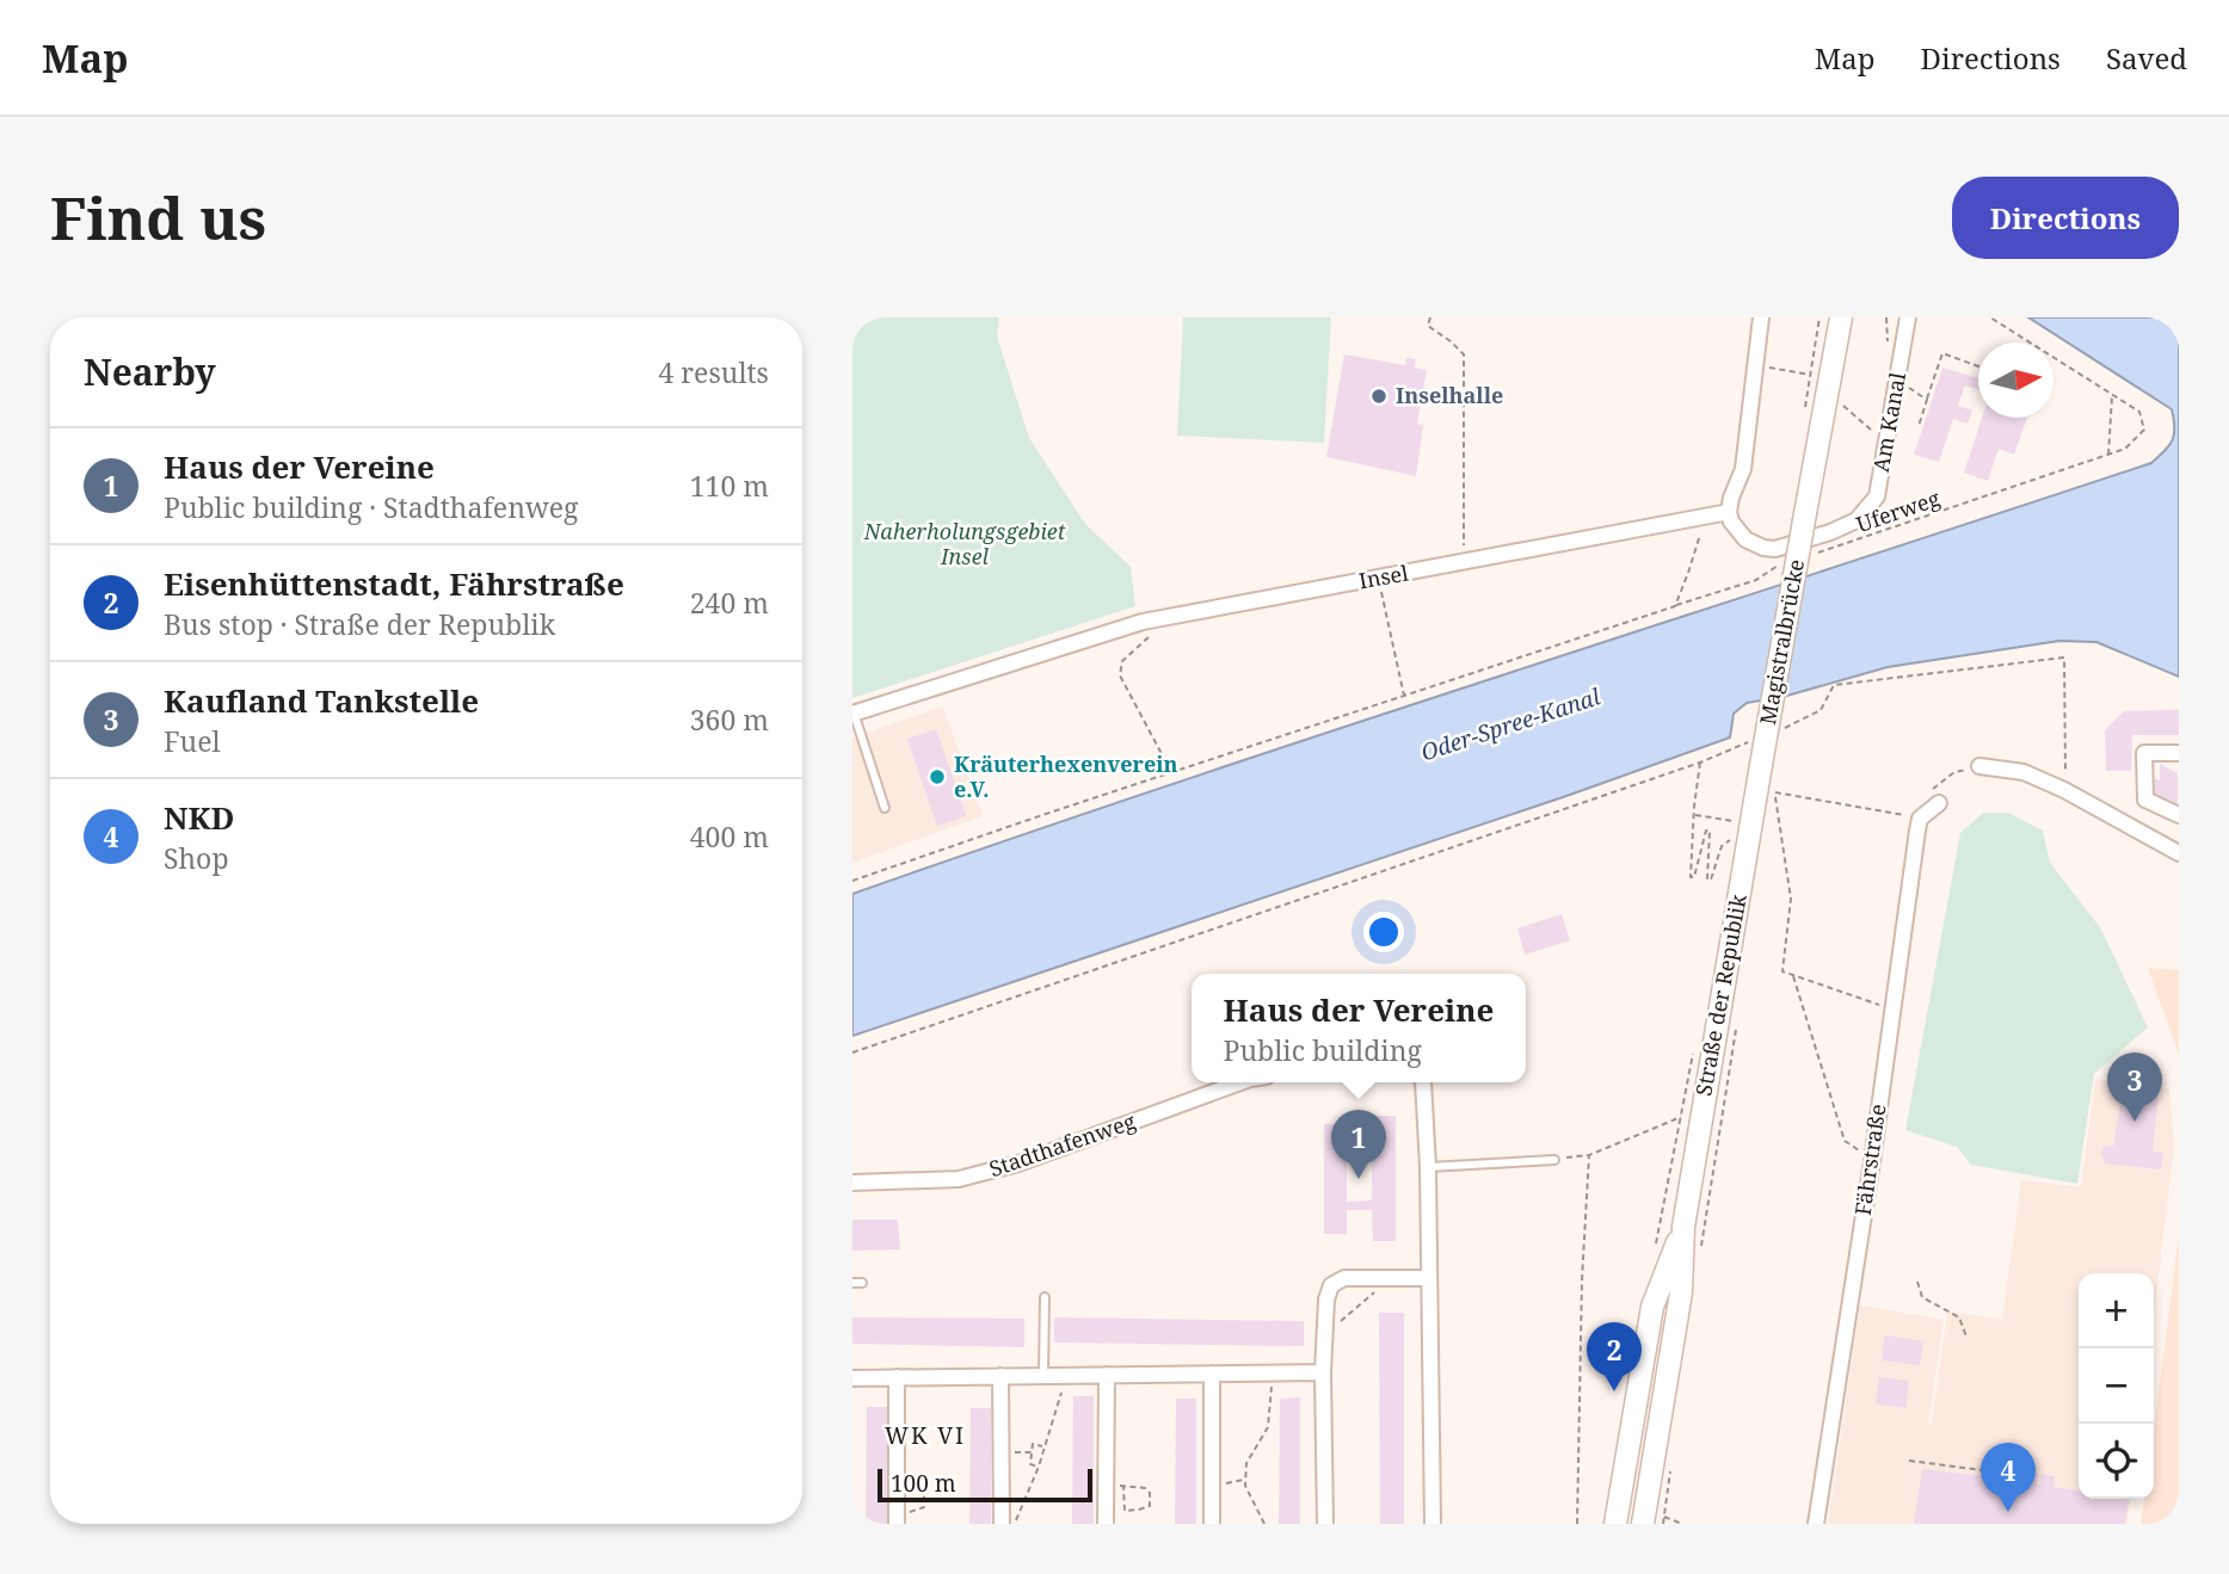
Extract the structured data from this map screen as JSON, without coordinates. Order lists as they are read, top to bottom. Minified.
{"streets":{"main road":["Magistralbrücke","Straße der Republik"],"street":["Am Kanal","Insel","Stadthafenweg","Fährstraße"],"path":["Uferweg"]},"crossings":[["Am Kanal","Insel"],["Magistralbrücke","Straße der Republik"]],"districts":["WK VI"],"water":["Oder-Spree-Kanal"],"parks":["Naherholungsgebiet Insel"],"places":["Inselhalle","Kräuterhexenverein e.V."],"scale_bar":"100 m","north":"right","page":{"header":"Map","nav":["Map","Directions","Saved"],"buttons":"Directions","title":"Find us","heading":["Nearby","4 results"],"list":[{"mark":"1","name":"Haus der Vereine","note":"Public building · Stadthafenweg","value":"110 m"},{"mark":"2","name":"Eisenhüttenstadt, Fährstraße","note":"Bus stop · Straße der Republik","value":"240 m"},{"mark":"3","name":"Kaufland Tankstelle","note":"Fuel","value":"360 m"},{"mark":"4","name":"NKD","note":"Shop","value":"400 m"}],"popup":["Haus der Vereine","Public building"],"pins":["3","1","2","4"],"map_buttons":["+","−"],"scale":"100 m"}}
